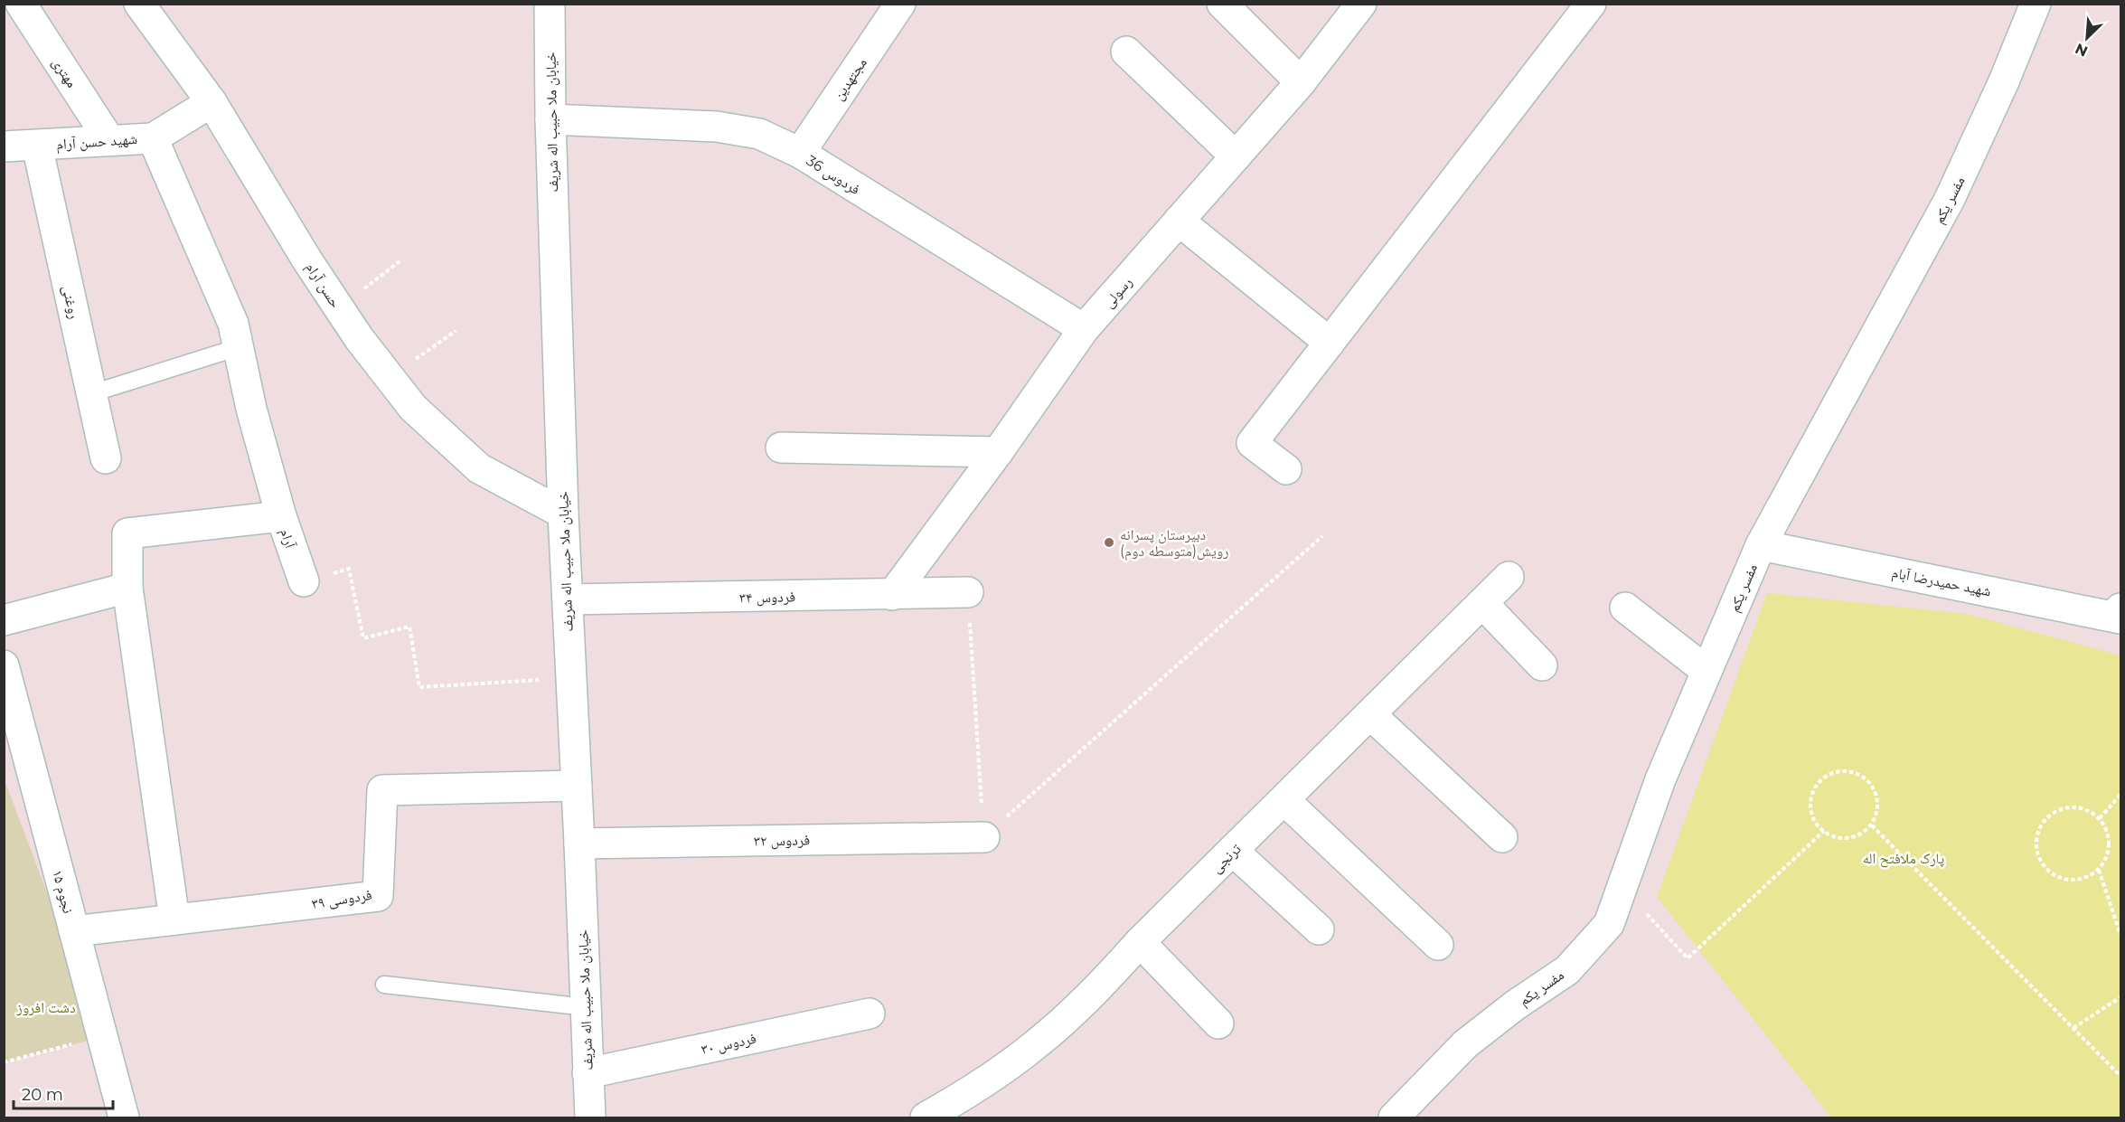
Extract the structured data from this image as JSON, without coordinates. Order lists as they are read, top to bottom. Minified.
{"streets":{"street":["مهتری","مجتهدین","خیابان ملا حبیب اله شریف","شهید حسن آرام","فردوس 36","مفسر یکم","حسن آرام","رسولی","روغنی","آرام","شهید حمیدرضا آبام","فردوس ۳۴","فردوس ۳۲","ترنجی","نجوم ۱۵","فردوسی ۳۹","فردوس ۳۰"]},"crossings":[["مهتری","شهید حسن آرام"],["مجتهدین","فردوس 36"],["خیابان ملا حبیب اله شریف","فردوس 36"],["خیابان ملا حبیب اله شریف","حسن آرام"],["خیابان ملا حبیب اله شریف","فردوس ۳۴"],["خیابان ملا حبیب اله شریف","فردوس ۳۲"],["خیابان ملا حبیب اله شریف","فردوسی ۳۹"],["خیابان ملا حبیب اله شریف","فردوس ۳۰"],["شهید حسن آرام","حسن آرام"],["شهید حسن آرام","روغنی"],["شهید حسن آرام","آرام"],["فردوس 36","رسولی"],["مفسر یکم","شهید حمیدرضا آبام"],["رسولی","فردوس ۳۴"],["نجوم ۱۵","فردوسی ۳۹"]],"parks":["پارک ملافتح اله","دشت افروز"],"places":["دبیرستان پسرانه رویش(متوسطه دوم)"],"scale_bar":"20 m","north":"bottom left"}
